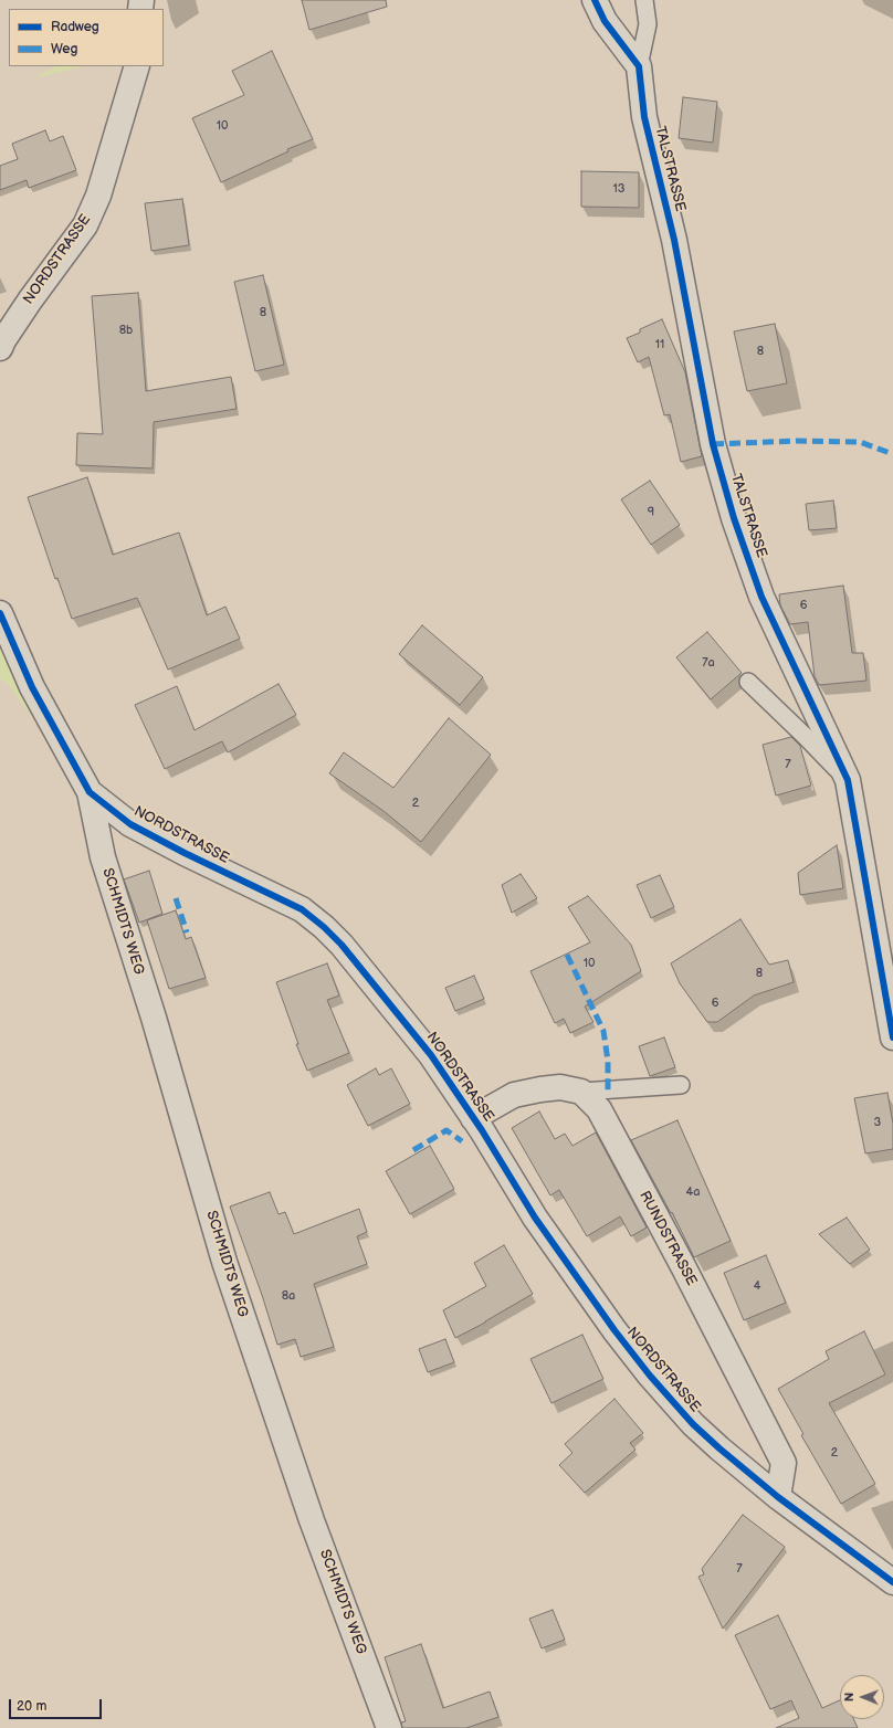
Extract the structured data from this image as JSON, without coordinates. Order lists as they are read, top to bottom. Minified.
{"streets":{"street":["TALSTRASSE","NORDSTRASSE","SCHMIDTS WEG","RUNDSTRASSE"]},"crossings":[["NORDSTRASSE","SCHMIDTS WEG"],["NORDSTRASSE","RUNDSTRASSE"]],"house_numbers":["10","13","8","8b","11","8","9","6","7a","7","2","10","8","6","3","4a","4","8a","2","7"],"legend":["Radweg","Weg"],"scale_bar":"20 m","north":"left"}
